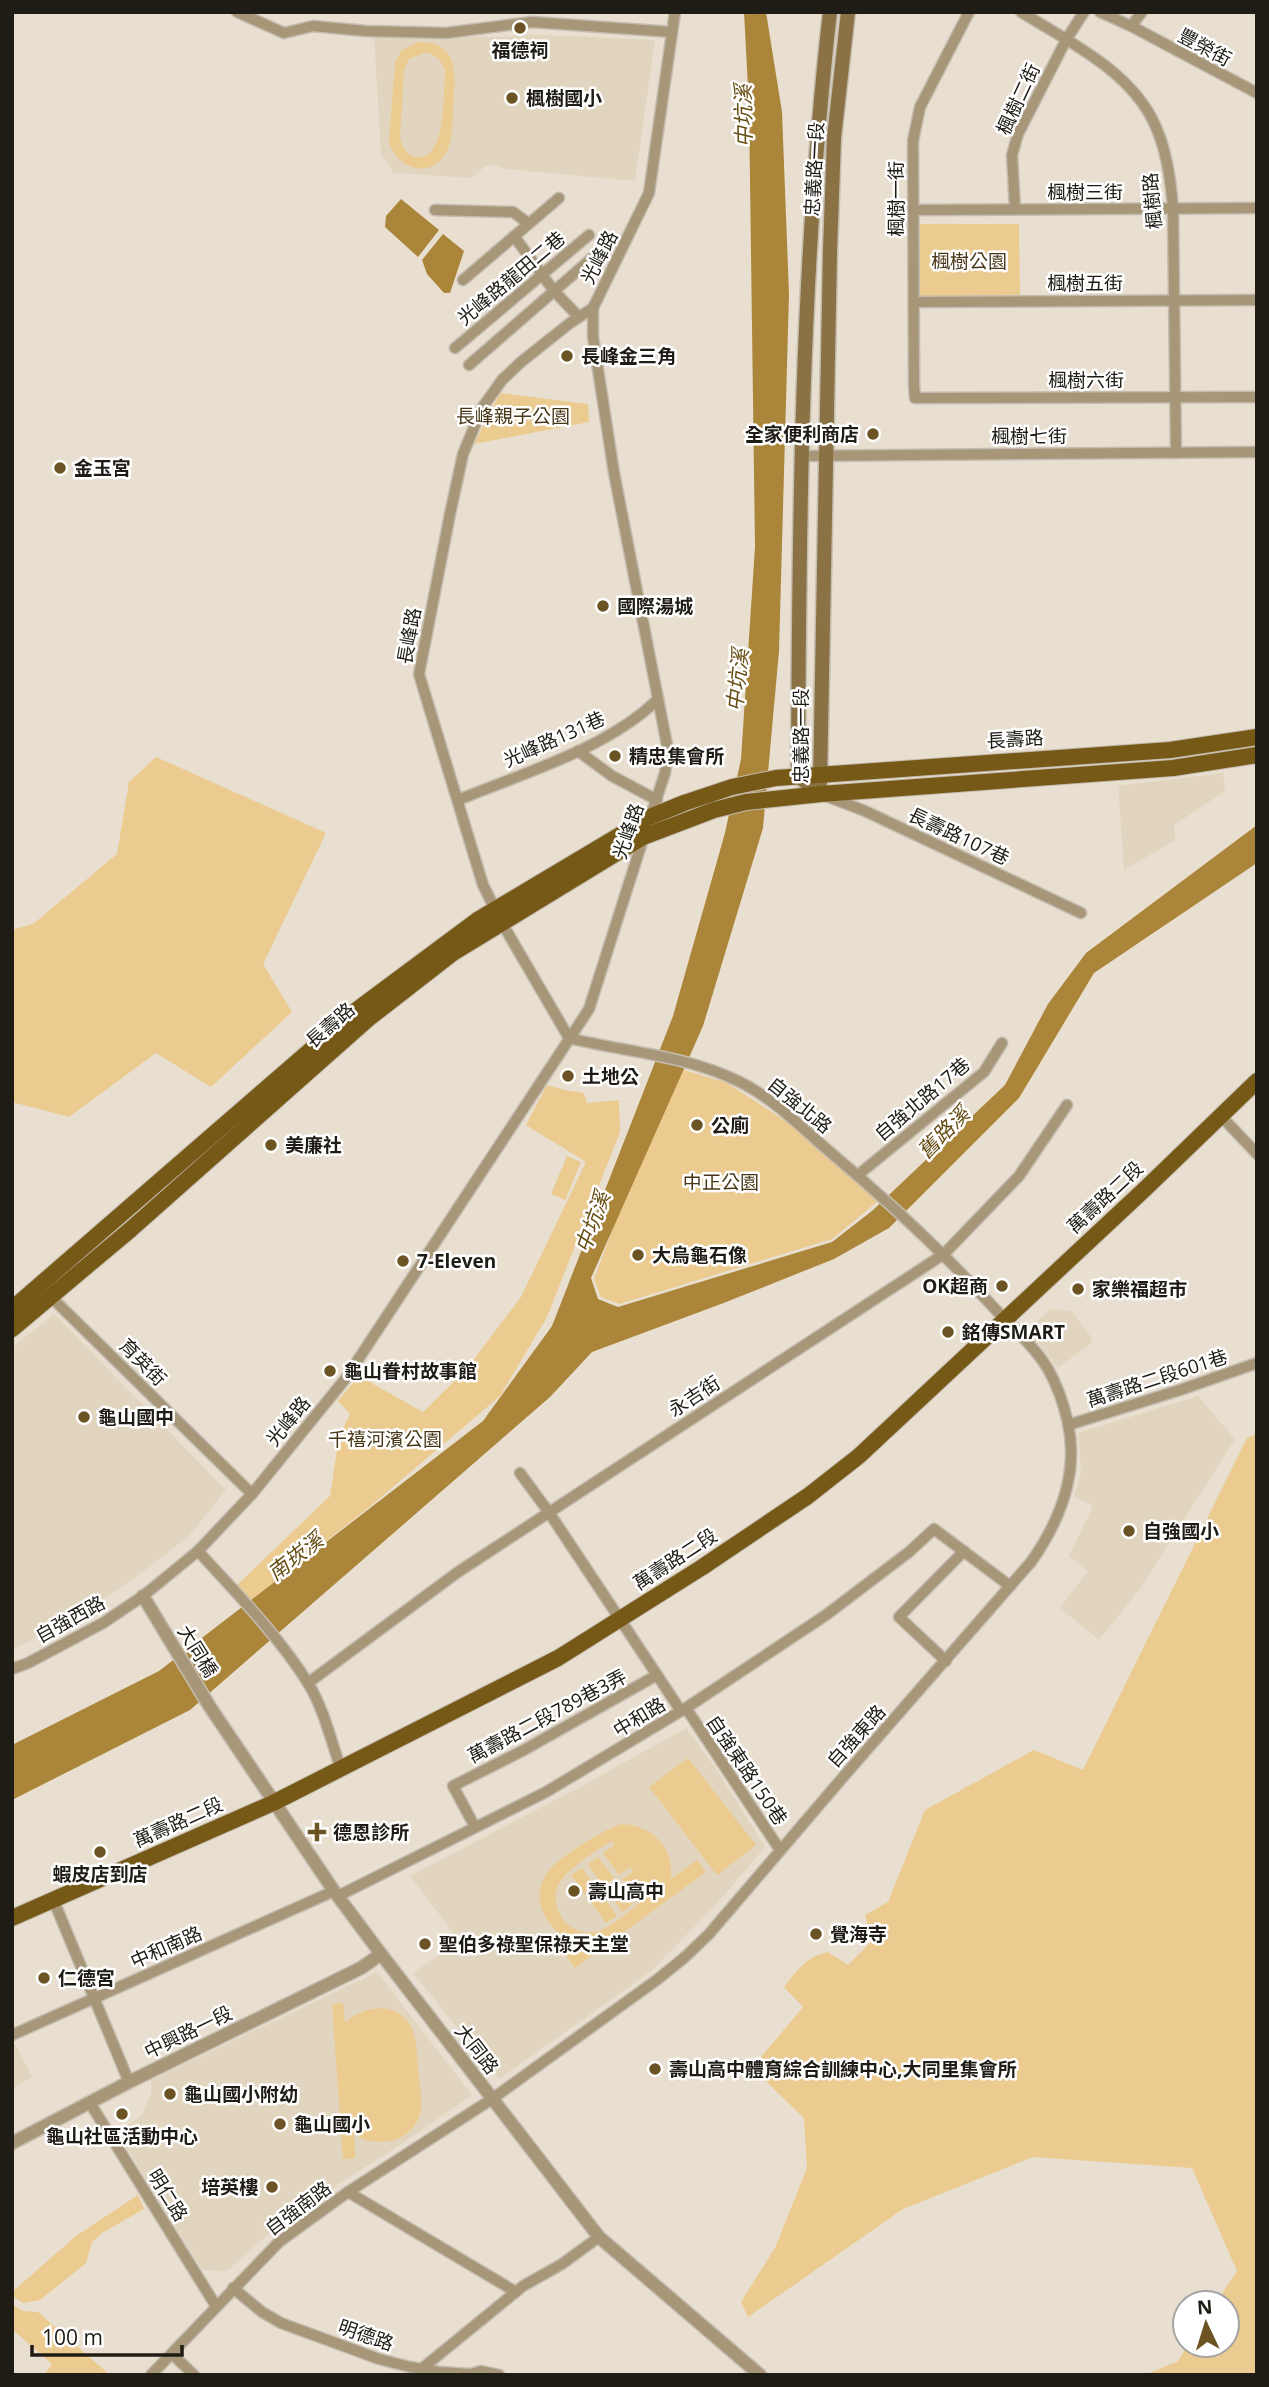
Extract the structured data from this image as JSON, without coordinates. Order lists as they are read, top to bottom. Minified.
{"streets":{"main road":["忠義路一段","長壽路","萬壽路二段"],"street":["豐榮街","楓樹二街","楓樹三街","楓樹一街","楓樹路","光峰路","光峰路龍田二巷","楓樹五街","楓樹六街","楓樹七街","長峰路","光峰路131巷","長壽路107巷","自強北路17巷","自強北路","育英街","萬壽路二段601巷","永吉街","自強西路","大同橋","萬壽路二段789巷3弄","中和路","自強東路","自強東路150巷","中和南路","中興路一段","大同路","明仁路","自強南路","明德路"]},"crossings":[["楓樹二街","楓樹三街"],["楓樹二街","楓樹路"],["忠義路一段","楓樹七街"],["忠義路一段","長壽路"],["忠義路一段","長壽路107巷"],["楓樹三街","楓樹一街"],["楓樹三街","楓樹路"],["楓樹一街","楓樹五街"],["楓樹一街","楓樹六街"],["楓樹路","楓樹五街"],["楓樹路","楓樹六街"],["楓樹路","楓樹七街"],["光峰路","長峰路"],["光峰路","光峰路131巷"],["光峰路","長壽路"],["光峰路","自強北路"],["光峰路","育英街"],["光峰路","自強西路"],["光峰路","大同橋"],["長峰路","光峰路131巷"],["長峰路","長壽路"],["長峰路","自強北路"],["長壽路","長壽路107巷"],["長壽路","育英街"],["自強北路17巷","自強北路"],["自強北路","永吉街"],["萬壽路二段","自強東路"],["萬壽路二段","自強東路150巷"],["萬壽路二段","大同路"],["萬壽路二段601巷","自強東路"],["永吉街","自強東路150巷"],["自強西路","大同橋"],["大同橋","大同路"],["萬壽路二段789巷3弄","中和路"],["萬壽路二段789巷3弄","自強東路150巷"],["中和路","自強東路150巷"],["中和路","中和南路"],["中和路","大同路"],["自強東路","自強東路150巷"],["自強東路","大同路"],["自強東路","自強南路"],["中和南路","大同路"],["中興路一段","大同路"],["中興路一段","明仁路"],["大同路","自強南路"],["明仁路","自強南路"],["自強南路","明德路"]],"water":["中坑溪","舊路溪","南崁溪"],"parks":["楓樹公園","長峰親子公園","中正公園","千禧河濱公園"],"places":{"other":["福德祠","楓樹國小","長峰金三角","全家便利商店","金玉宮","國際湯城","精忠集會所","土地公","公廁","美廉社","大烏龜石像","7-Eleven","OK超商","家樂福超市","銘傳SMART","龜山眷村故事館","龜山國中","自強國小","蝦皮店到店","壽山高中","覺海寺","聖伯多祿聖保祿天主堂","仁德宮","壽山高中體育綜合訓練中心,大同里集會所","龜山國小附幼","龜山社區活動中心","龜山國小","培英樓"],"health":["德恩診所"]},"scale_bar":"100 m","north":"top"}
